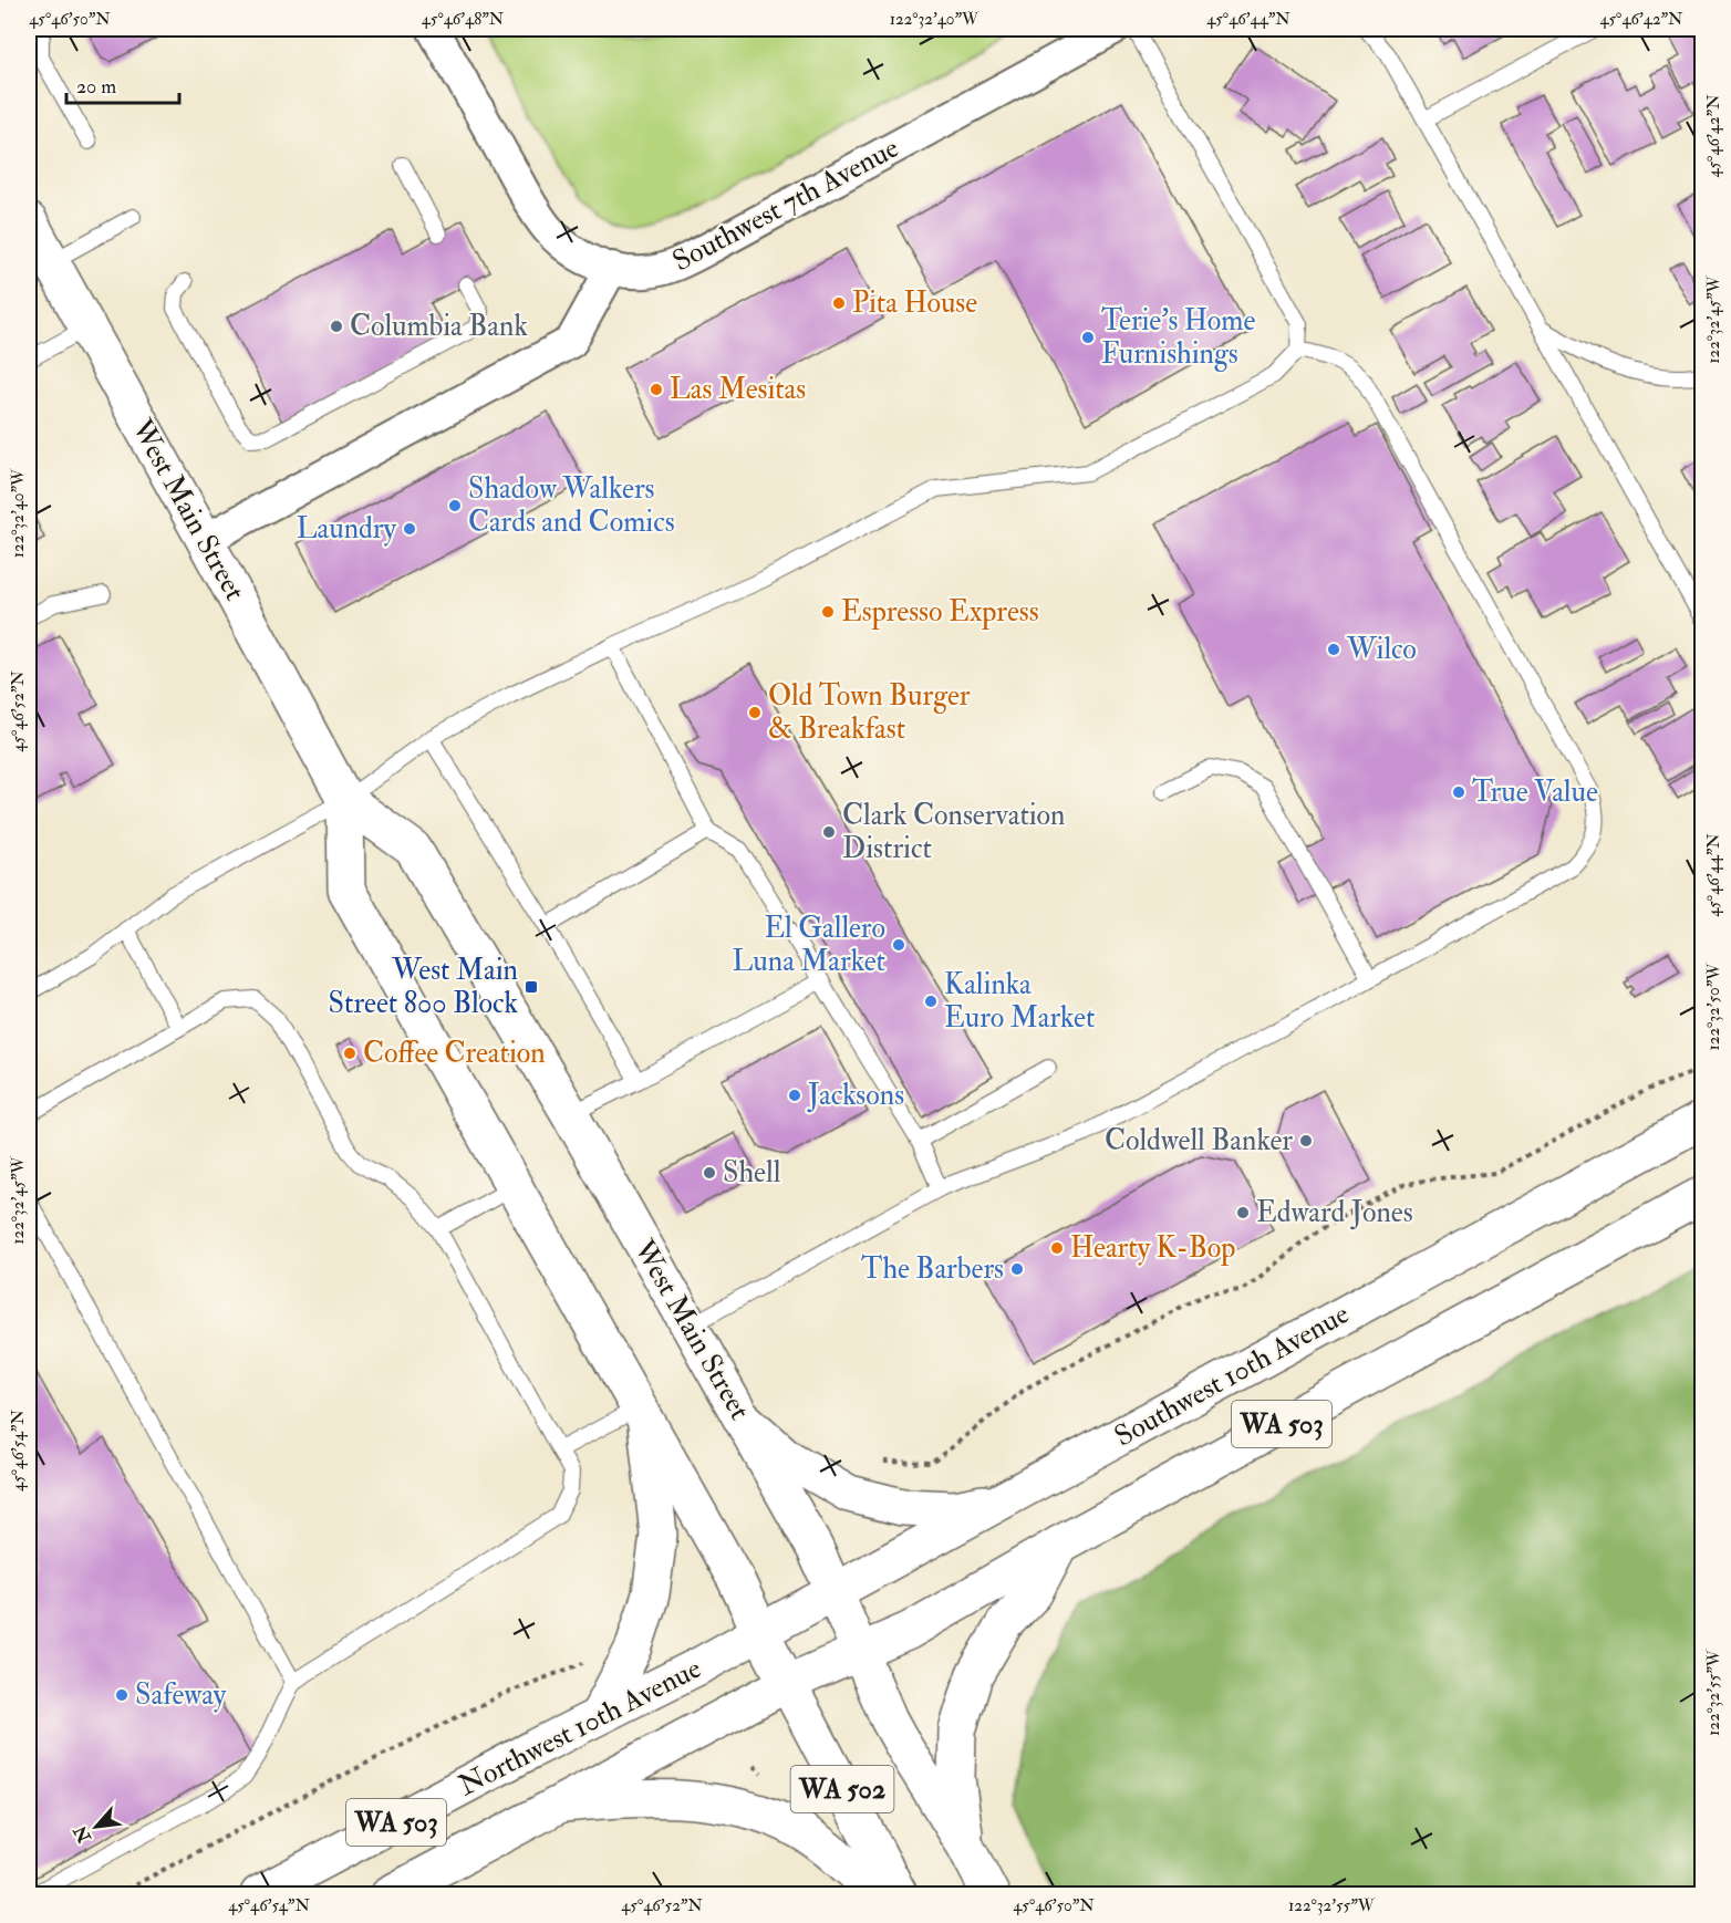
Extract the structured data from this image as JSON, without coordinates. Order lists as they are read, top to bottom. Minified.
{"streets":{"main road":["West Main Street","Southwest 10th Avenue","WA 503","Northwest 10th Avenue","WA 502"],"street":["Southwest 7th Avenue"]},"crossings":[["West Main Street","Southwest 10th Avenue"],["West Main Street","WA 503"],["West Main Street","Northwest 10th Avenue"],["Southwest 10th Avenue","Northwest 10th Avenue"],["WA 503","Northwest 10th Avenue"]],"places":{"other":["Pita House","Columbia Bank","Terie's Home Furnishings","Las Mesitas","Shadow Walkers Cards and Comics","Laundry","Espresso Express","Wilco","Old Town Burger & Breakfast","True Value","Clark Conservation District","El Gallero Luna Market","Kalinka Euro Market","Coffee Creation","Jacksons","Coldwell Banker","Shell","Edward Jones","Hearty K-Bop","The Barbers","Safeway"],"transit":["West Main Street 800 Block"]},"scale_bar":"20 m","north":"bottom left","coordinates":["45°46'50\"N","45°46'48\"N","122°32'40\"W","45°46'44\"N","45°46'42\"N","122°32'45\"W","45°46'52\"N","122°32'50\"W","45°46'54\"N","122°32'55\"W"]}
